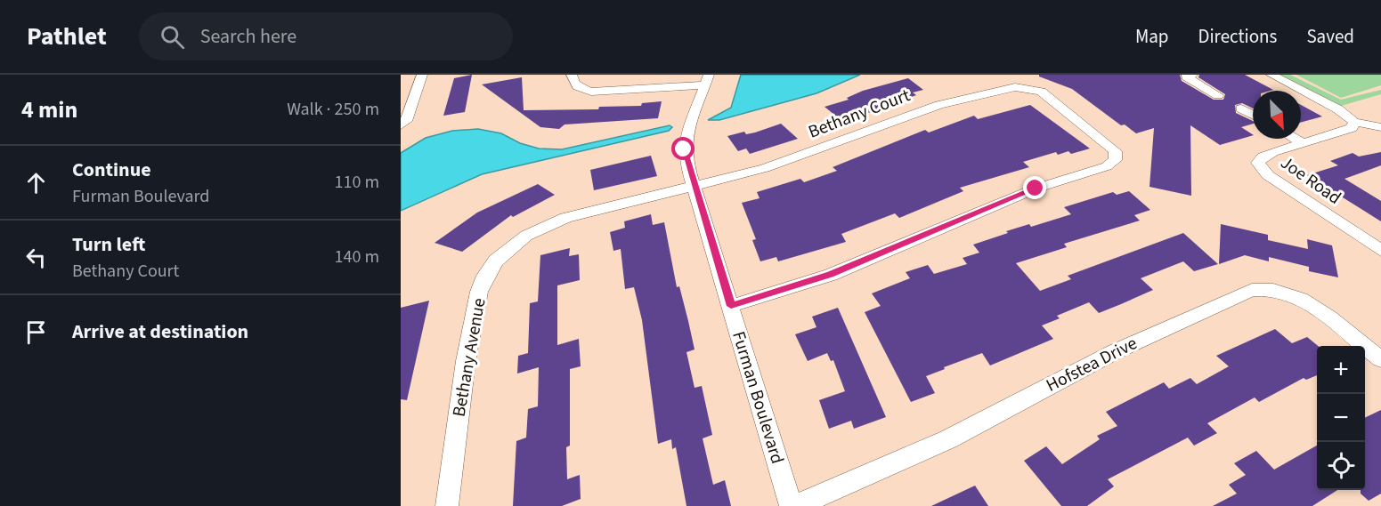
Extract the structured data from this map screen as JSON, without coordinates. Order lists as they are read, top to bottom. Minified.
{"streets":{"street":["Bethany Court","Joe Road","Bethany Avenue","Hofstea Drive","Furman Boulevard"]},"crossings":[["Bethany Court","Bethany Avenue"],["Bethany Court","Furman Boulevard"]],"north":"bottom right","page":{"header":"Pathlet","search":"Search here","nav":["Map","Directions","Saved"],"heading":["4 min","Walk · 250 m"],"list":[["Continue","Furman Boulevard","110 m"],["Turn left","Bethany Court","140 m"],"Arrive at destination"],"map_buttons":["+","−"]}}
